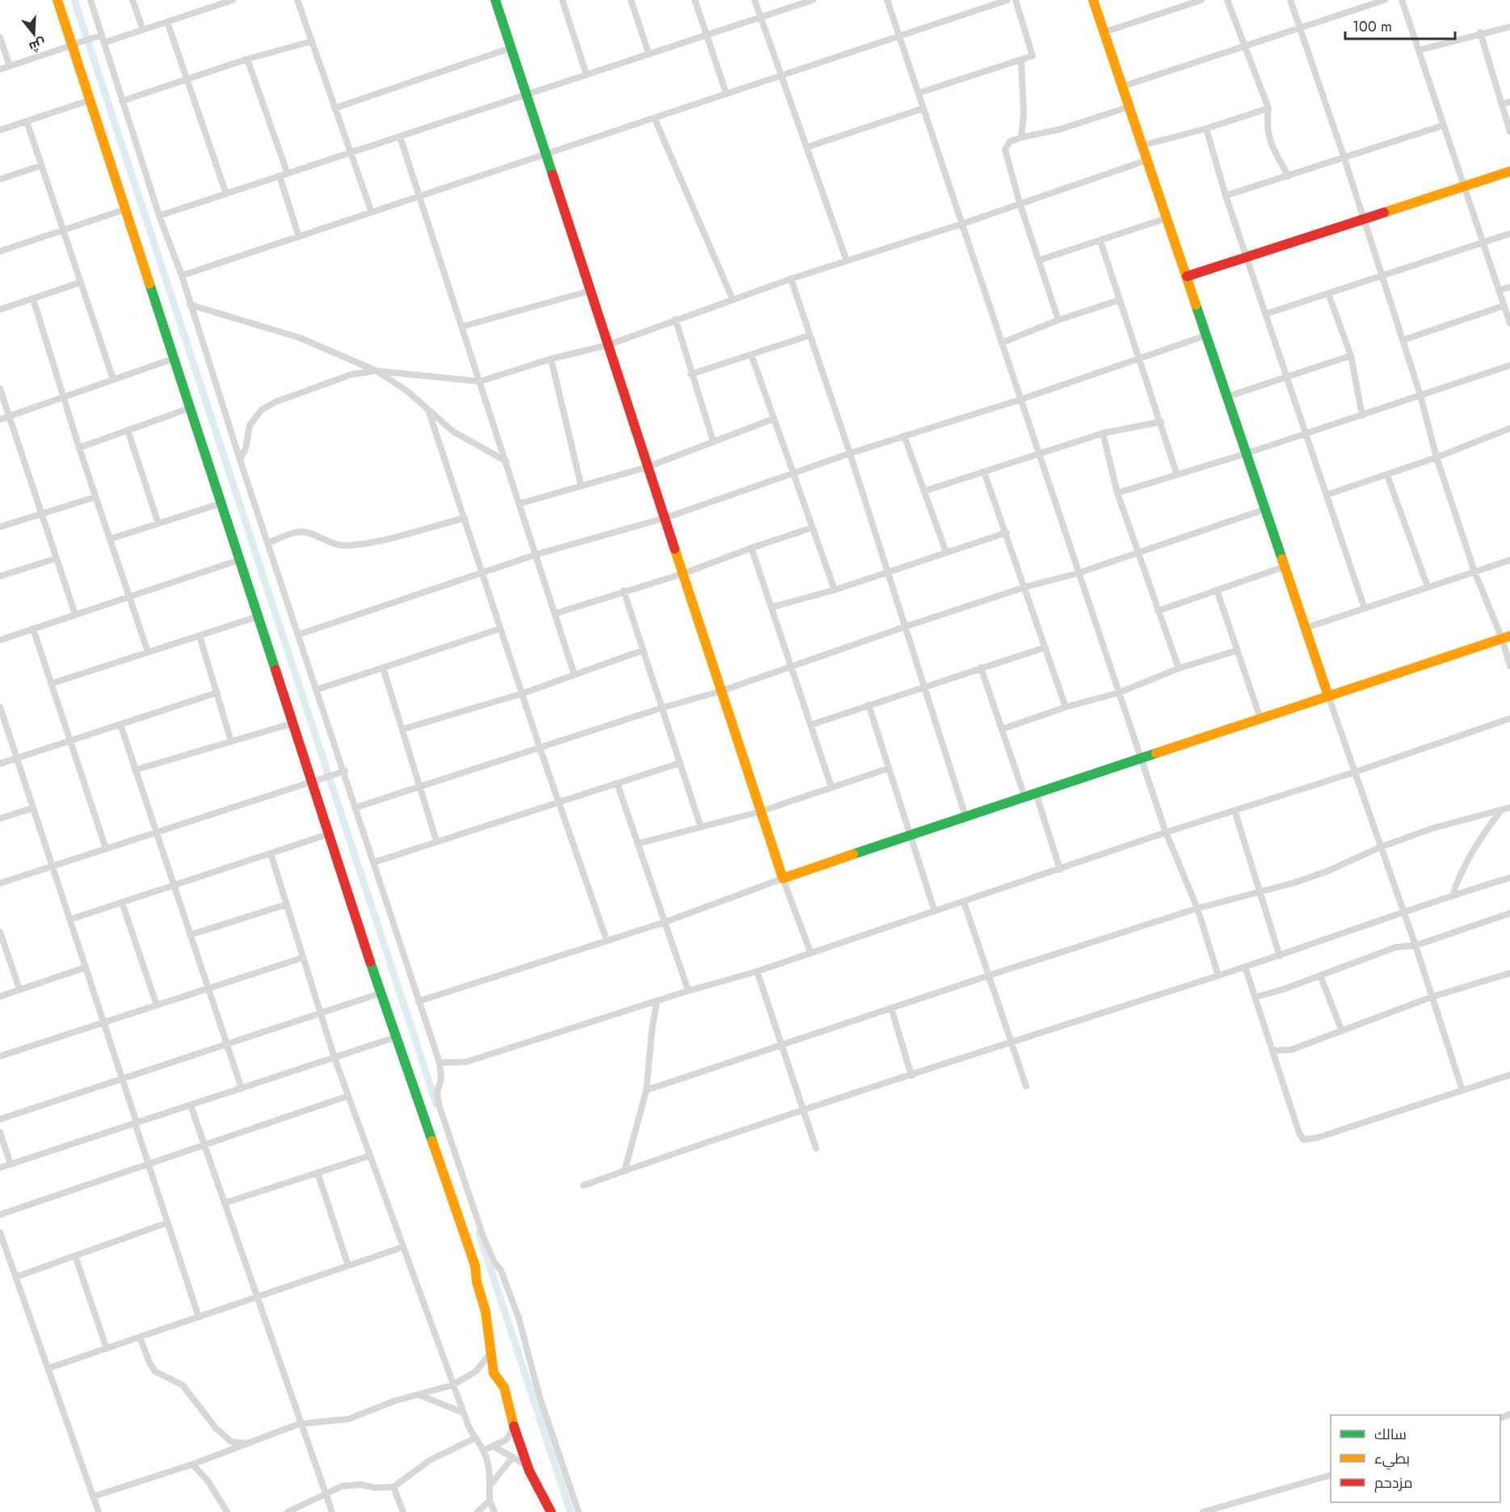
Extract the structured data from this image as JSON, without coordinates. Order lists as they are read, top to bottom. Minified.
{"legend":["سالك","بطيء","مزدحم"],"scale_bar":"100 m","north":"bottom"}
